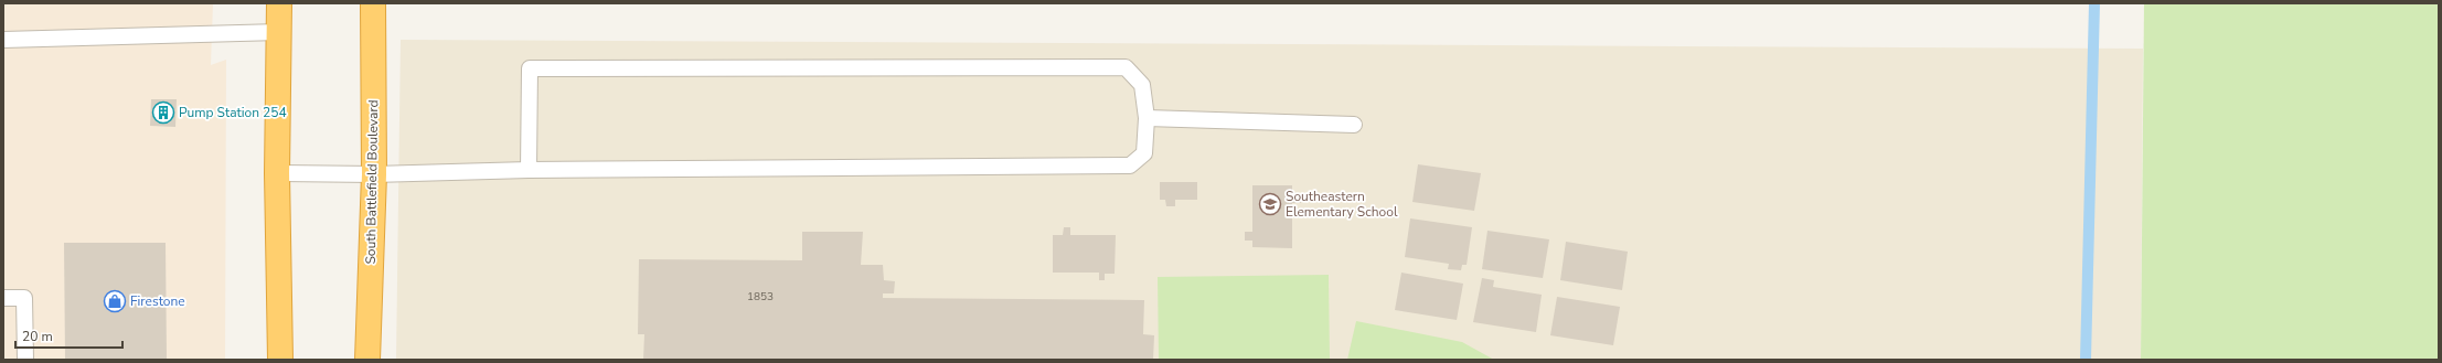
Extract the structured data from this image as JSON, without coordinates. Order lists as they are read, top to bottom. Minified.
{"streets":{"highway":["South Battlefield Boulevard"]},"places":{"building":["Pump Station 254"],"school or university":["Southeastern Elementary School"],"shop":["Firestone"]},"house_numbers":["1853"],"scale_bar":"20 m"}
